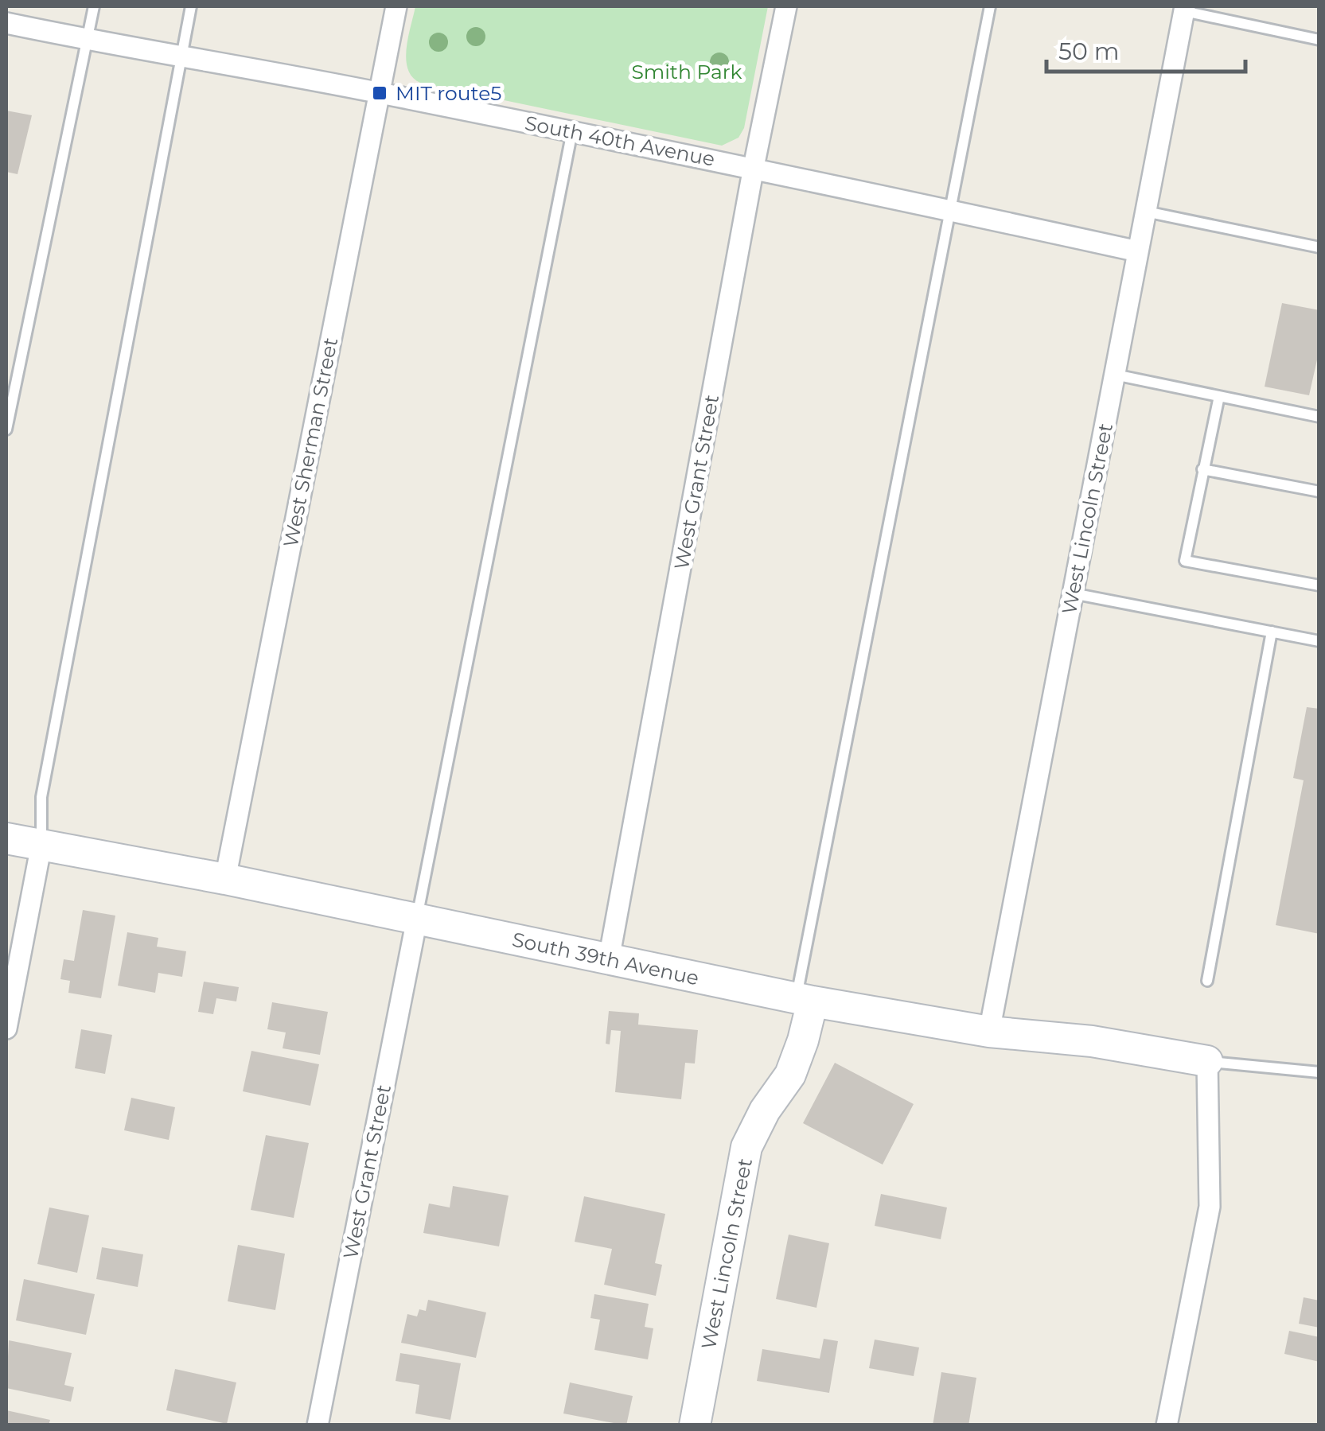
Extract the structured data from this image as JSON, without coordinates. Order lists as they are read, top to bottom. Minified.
{"streets":{"street":["South 40th Avenue","West Sherman Street","West Grant Street","West Lincoln Street","South 39th Avenue"]},"crossings":[["South 40th Avenue","West Sherman Street"],["South 40th Avenue","West Grant Street"],["South 40th Avenue","West Lincoln Street"],["West Sherman Street","South 39th Avenue"],["West Grant Street","South 39th Avenue"],["West Lincoln Street","South 39th Avenue"]],"parks":["Smith Park"],"places":{"transit":["MIT route5"]},"scale_bar":"50 m"}
